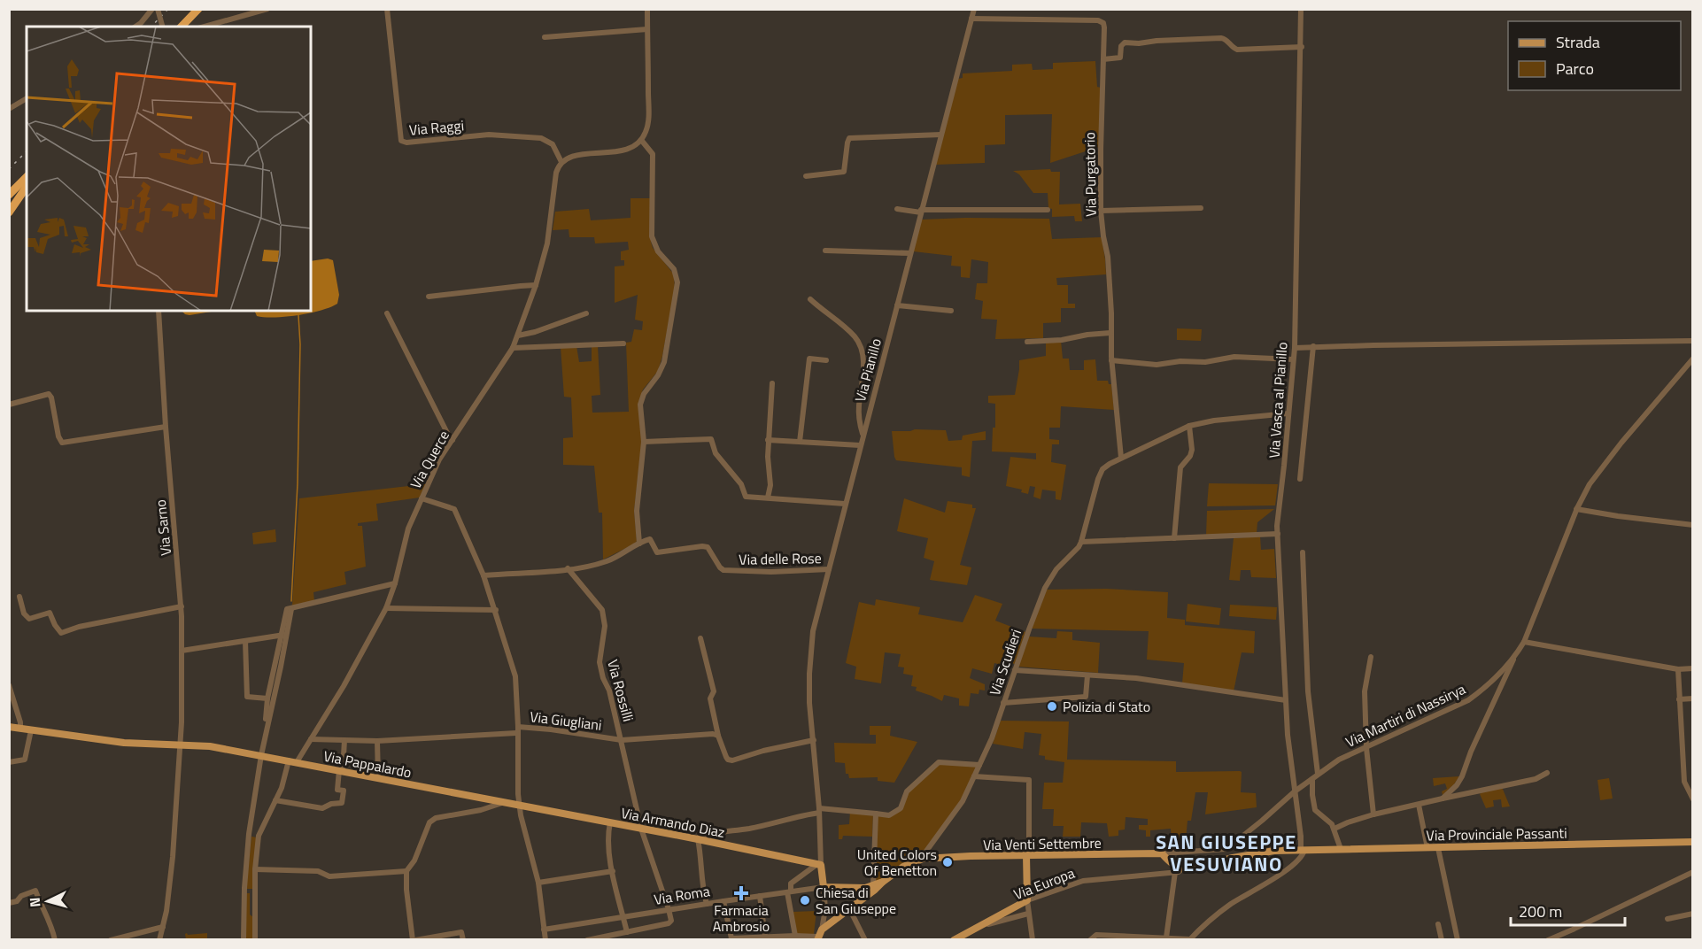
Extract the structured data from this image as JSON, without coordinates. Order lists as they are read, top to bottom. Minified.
{"streets":{"main road":["Via Pappalardo","Via Armando Diaz","Via Provinciale Passanti","Via Venti Settembre","Via Europa"],"street":["Via Raggi","Via Purgatorio","Via Pianillo","Via Vasca al Pianillo","Via Querce","Via Sarno","Via delle Rose","Via Scudieri","Via Rossilli","Via Martiri di Nassirya","Via Giugliani","Via Roma"]},"crossings":[["Via Raggi","Via Querce"],["Via Purgatorio","Via Pianillo"],["Via Purgatorio","Via Scudieri"],["Via Pianillo","Via delle Rose"],["Via Pianillo","Via Armando Diaz"],["Via Vasca al Pianillo","Via Martiri di Nassirya"],["Via Vasca al Pianillo","Via Provinciale Passanti"],["Via Querce","Via Giugliani"],["Via Querce","Via Pappalardo"],["Via Sarno","Via Pappalardo"],["Via Scudieri","Via Venti Settembre"],["Via Rossilli","Via Giugliani"],["Via Rossilli","Via Armando Diaz"],["Via Rossilli","Via Roma"],["Via Pappalardo","Via Armando Diaz"],["Via Provinciale Passanti","Via Europa"]],"districts":["SAN GIUSEPPE VESUVIANO"],"places":{"other":["Polizia di Stato","United Colors Of Benetton","Chiesa di San Giuseppe"],"health":["Farmacia Ambrosio"]},"legend":["Strada","Parco"],"scale_bar":"200 m","north":"left"}
